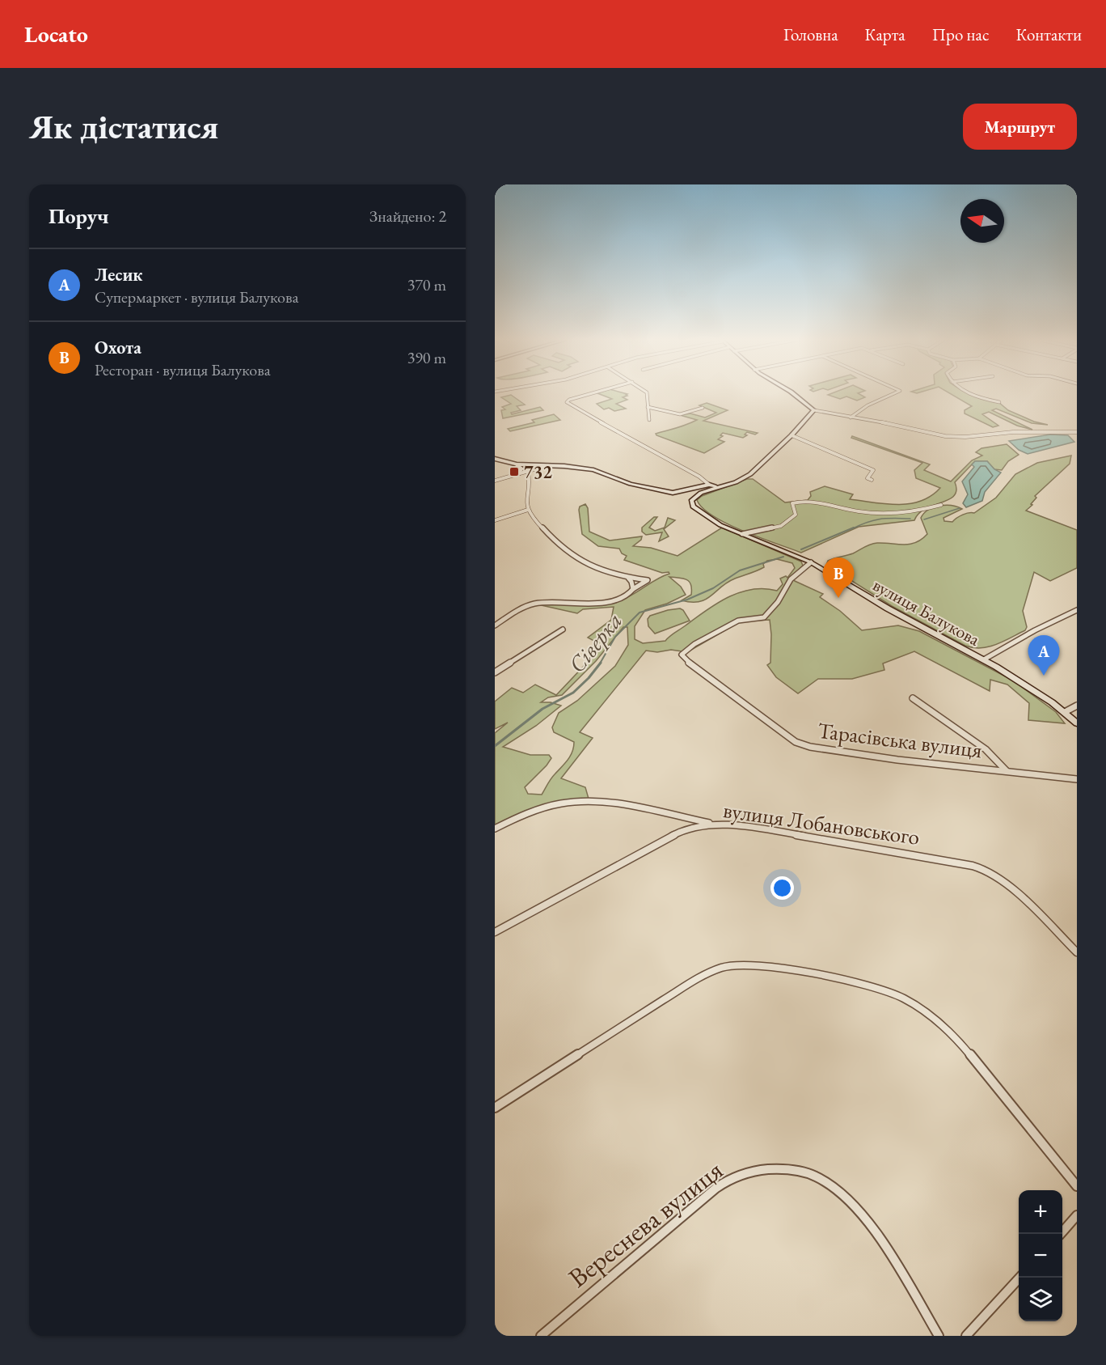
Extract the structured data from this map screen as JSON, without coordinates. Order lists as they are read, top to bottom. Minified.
{"streets":{"main road":["вулиця Балукова"],"street":["Тарасівська вулиця","вулиця Лобановського","Вереснева вулиця"]},"crossings":[["вулиця Балукова","Тарасівська вулиця"]],"water":["Сіверка"],"places":{"transit":["732"]},"north":"left","page":{"header":"Locato","nav":["Головна","Карта","Про нас","Контакти"],"buttons":"Маршрут","title":"Як дістатися","heading":["Поруч","Знайдено: 2"],"list":[{"mark":"A","name":"Лесик","note":"Супермаркет · вулиця Балукова","value":"370 m"},{"mark":"B","name":"Охота","note":"Ресторан · вулиця Балукова","value":"390 m"}],"pins":["B","A"],"map_buttons":["+","−"]}}
